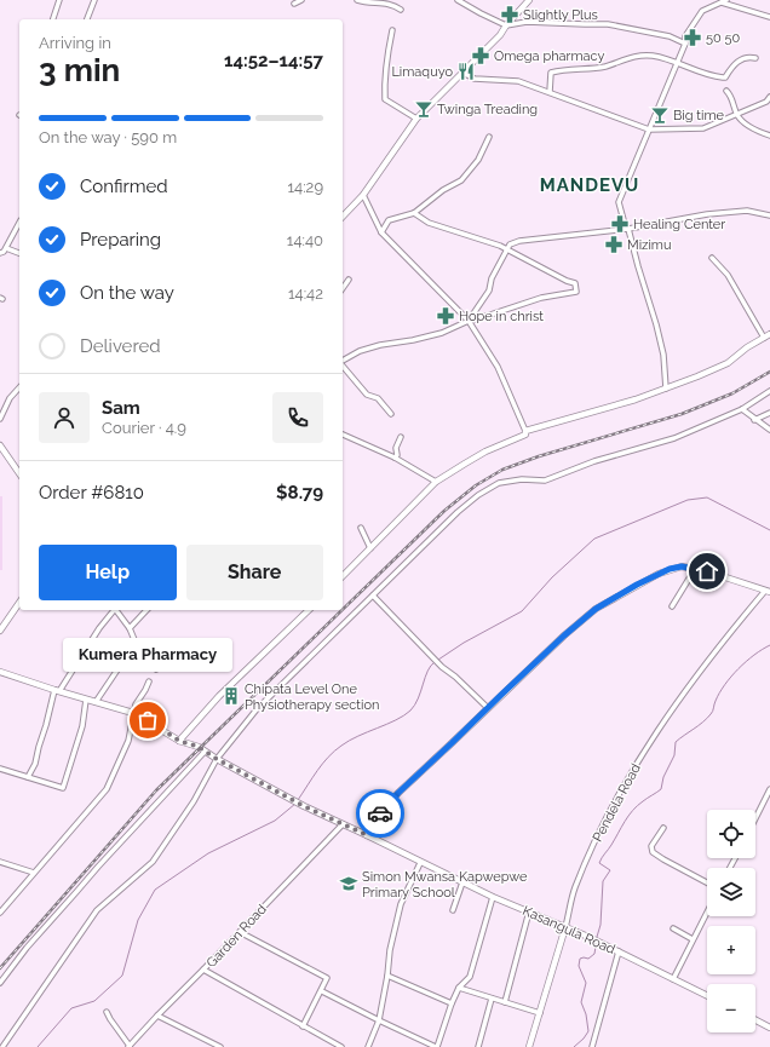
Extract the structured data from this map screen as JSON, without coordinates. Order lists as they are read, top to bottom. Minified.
{"streets":{"street":["Pendela Road","Kasangula Road","Garden Road"]},"crossings":[["Pendela Road","Kasangula Road"],["Kasangula Road","Garden Road"]],"districts":["MANDEVU"],"places":{"pharmacy":["Slightly Plus","50 50","Omega pharmacy","Healing Center","Mizimu","Hope in christ"],"restaurant":["Limaquyo"],"bar":["Twinga Treading","Big time"],"building":["Chipata Level One Physiotherapy section"],"other":["Kumera Pharmacy"],"school or university":["Simon Mwansa Kapwepwe Primary School"]},"page":{"heading":["3 min","Arriving in","14:52–14:57"],"panel":["Sam","Courier · 4.9","Order #6810","$8.79"],"bar":"On the way · 590 m","list":[["Confirmed","14:29"],["Preparing","14:40"],["On the way","14:42"],"Delivered"],"buttons":["Help","Share"],"bubble":"Kumera Pharmacy","map_buttons":["+","−"]}}
